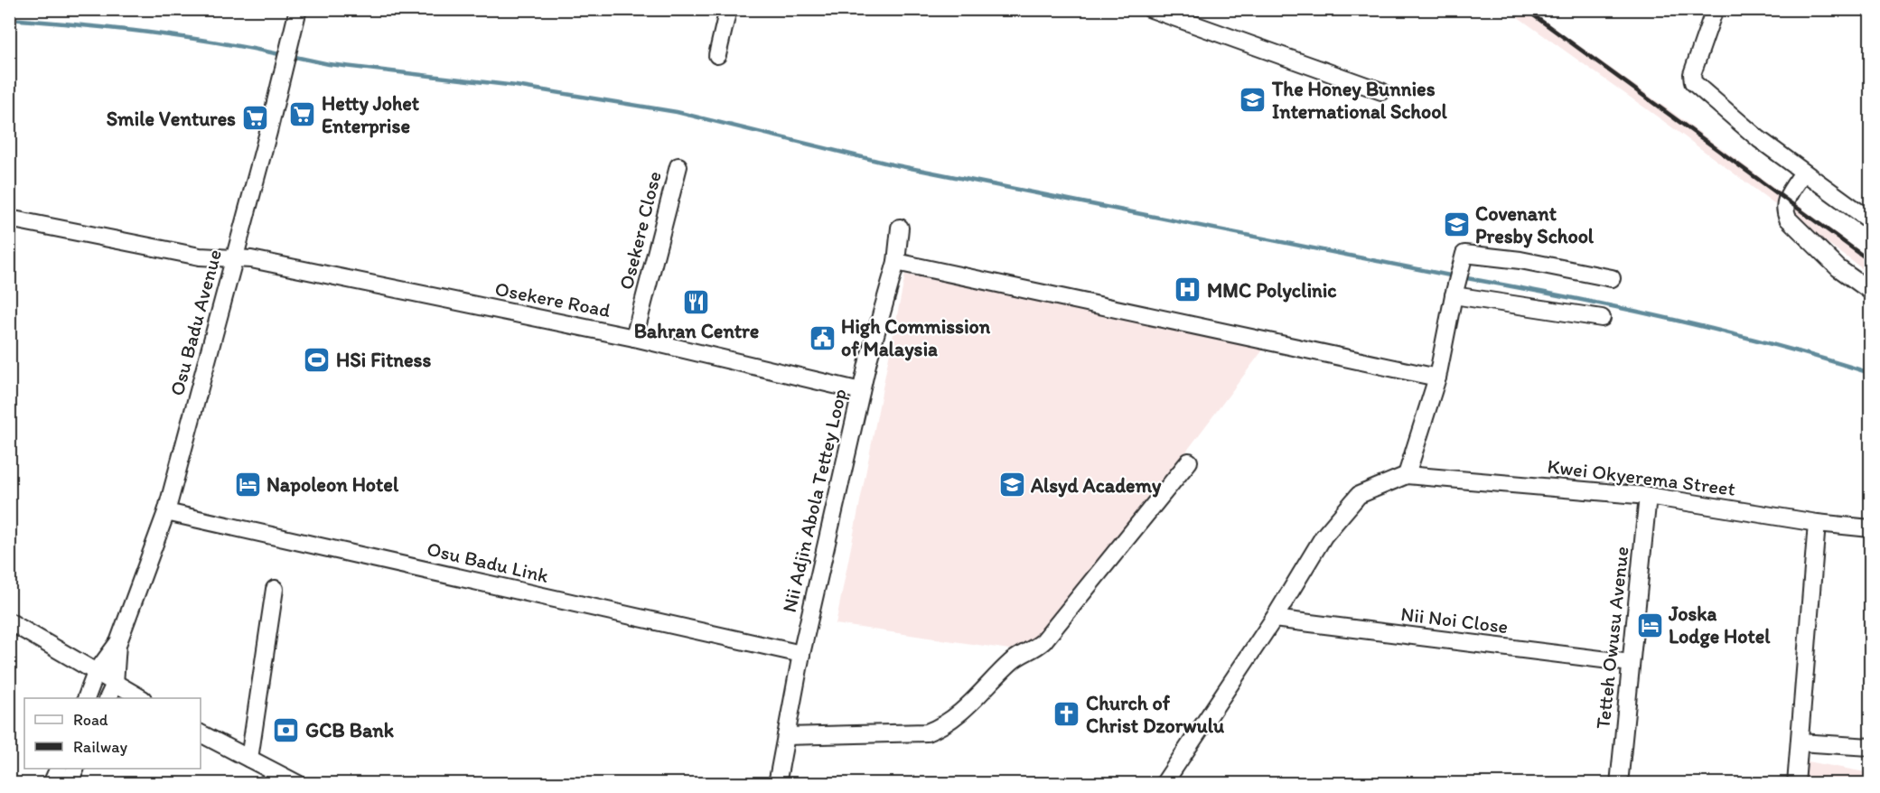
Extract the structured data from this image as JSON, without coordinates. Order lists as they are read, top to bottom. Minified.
{"streets":{"street":["Osekere Close","Osekere Road","Osu Badu Avenue","Kwei Okyerema Street","Nii Adjin Abola Tettey Loop","Osu Badu Link","Nii Noi Close","Tetteh Owusu Avenue"]},"crossings":[["Osekere Close","Osekere Road"],["Osekere Road","Osu Badu Avenue"],["Osekere Road","Nii Adjin Abola Tettey Loop"],["Osu Badu Avenue","Osu Badu Link"],["Kwei Okyerema Street","Tetteh Owusu Avenue"],["Nii Adjin Abola Tettey Loop","Osu Badu Link"],["Nii Noi Close","Tetteh Owusu Avenue"]],"places":{"school or university":["The Honey Bunnies International School","Covenant Presby School","Alsyd Academy"],"supermarket":["Hetty Johet Enterprise","Smile Ventures"],"hospital":["MMC Polyclinic"],"restaurant":["Bahran Centre"],"public building":["High Commission of Malaysia"],"sports":["HSi Fitness"],"hotel":["Napoleon Hotel","Joska Lodge Hotel"],"church":["Church of Christ Dzorwulu"],"bank":["GCB Bank"]},"legend":["Road","Railway"]}
